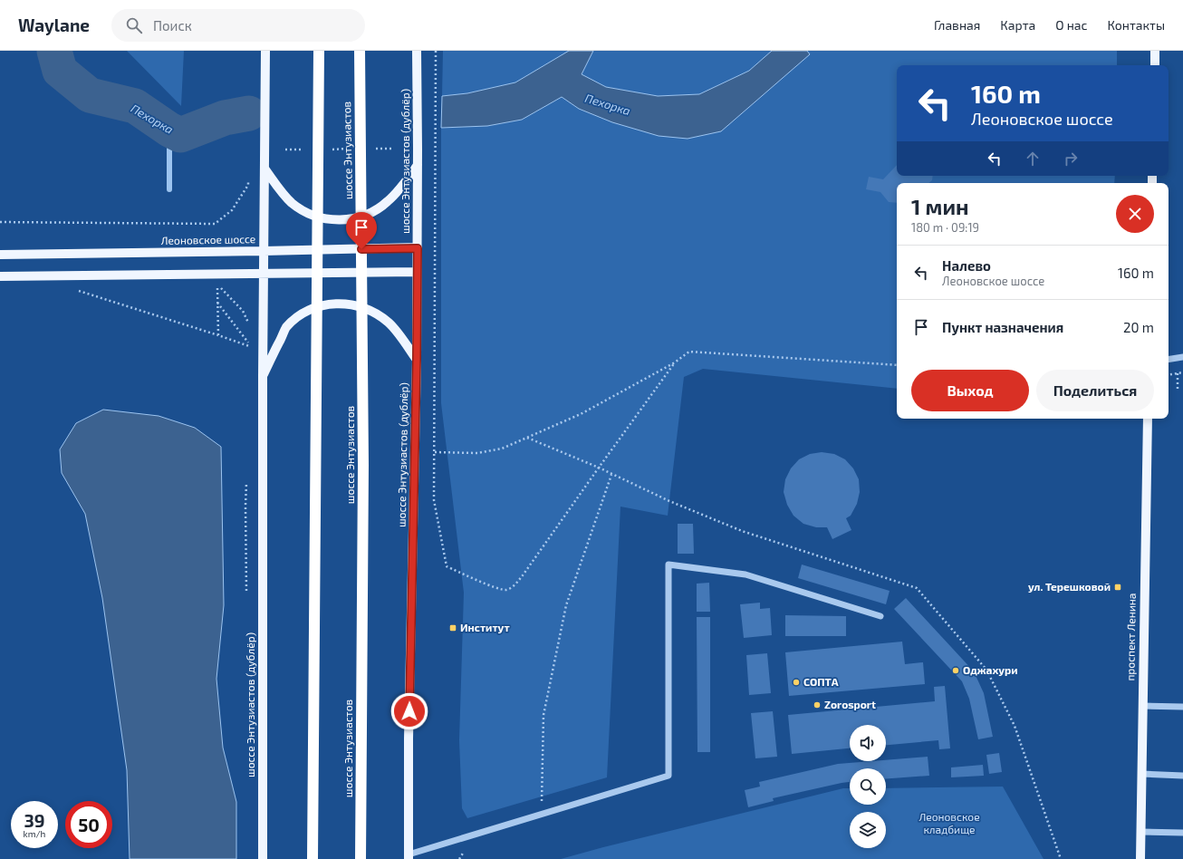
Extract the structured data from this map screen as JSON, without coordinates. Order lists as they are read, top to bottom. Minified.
{"streets":{"highway":["шоссе Энтузиастов"],"main road":["шоссе Энтузиастов (дублёр)","Леоновское шоссе","проспект Ленина"]},"crossings":[["шоссе Энтузиастов (дублёр)","Леоновское шоссе"]],"water":["Пехорка"],"parks":["Леоновское кладбище"],"places":{"transit":["ул. Терешковой","Институт"],"other":["Оджахури","СОПТА","Zorosport"]},"page":{"header":"Waylane","search":"Поиск","nav":["Главная","Карта","О нас","Контакты"],"turn":["160 m","Леоновское шоссе"],"heading":["1 мин","180 m · 09:19"],"list":[{"name":"Налево","note":"Леоновское шоссе","value":"160 m"},{"name":"Пункт назначения","value":"20 m"}],"buttons":["Выход","Поделиться"],"speed":"39 km/h","limit":"50"}}
